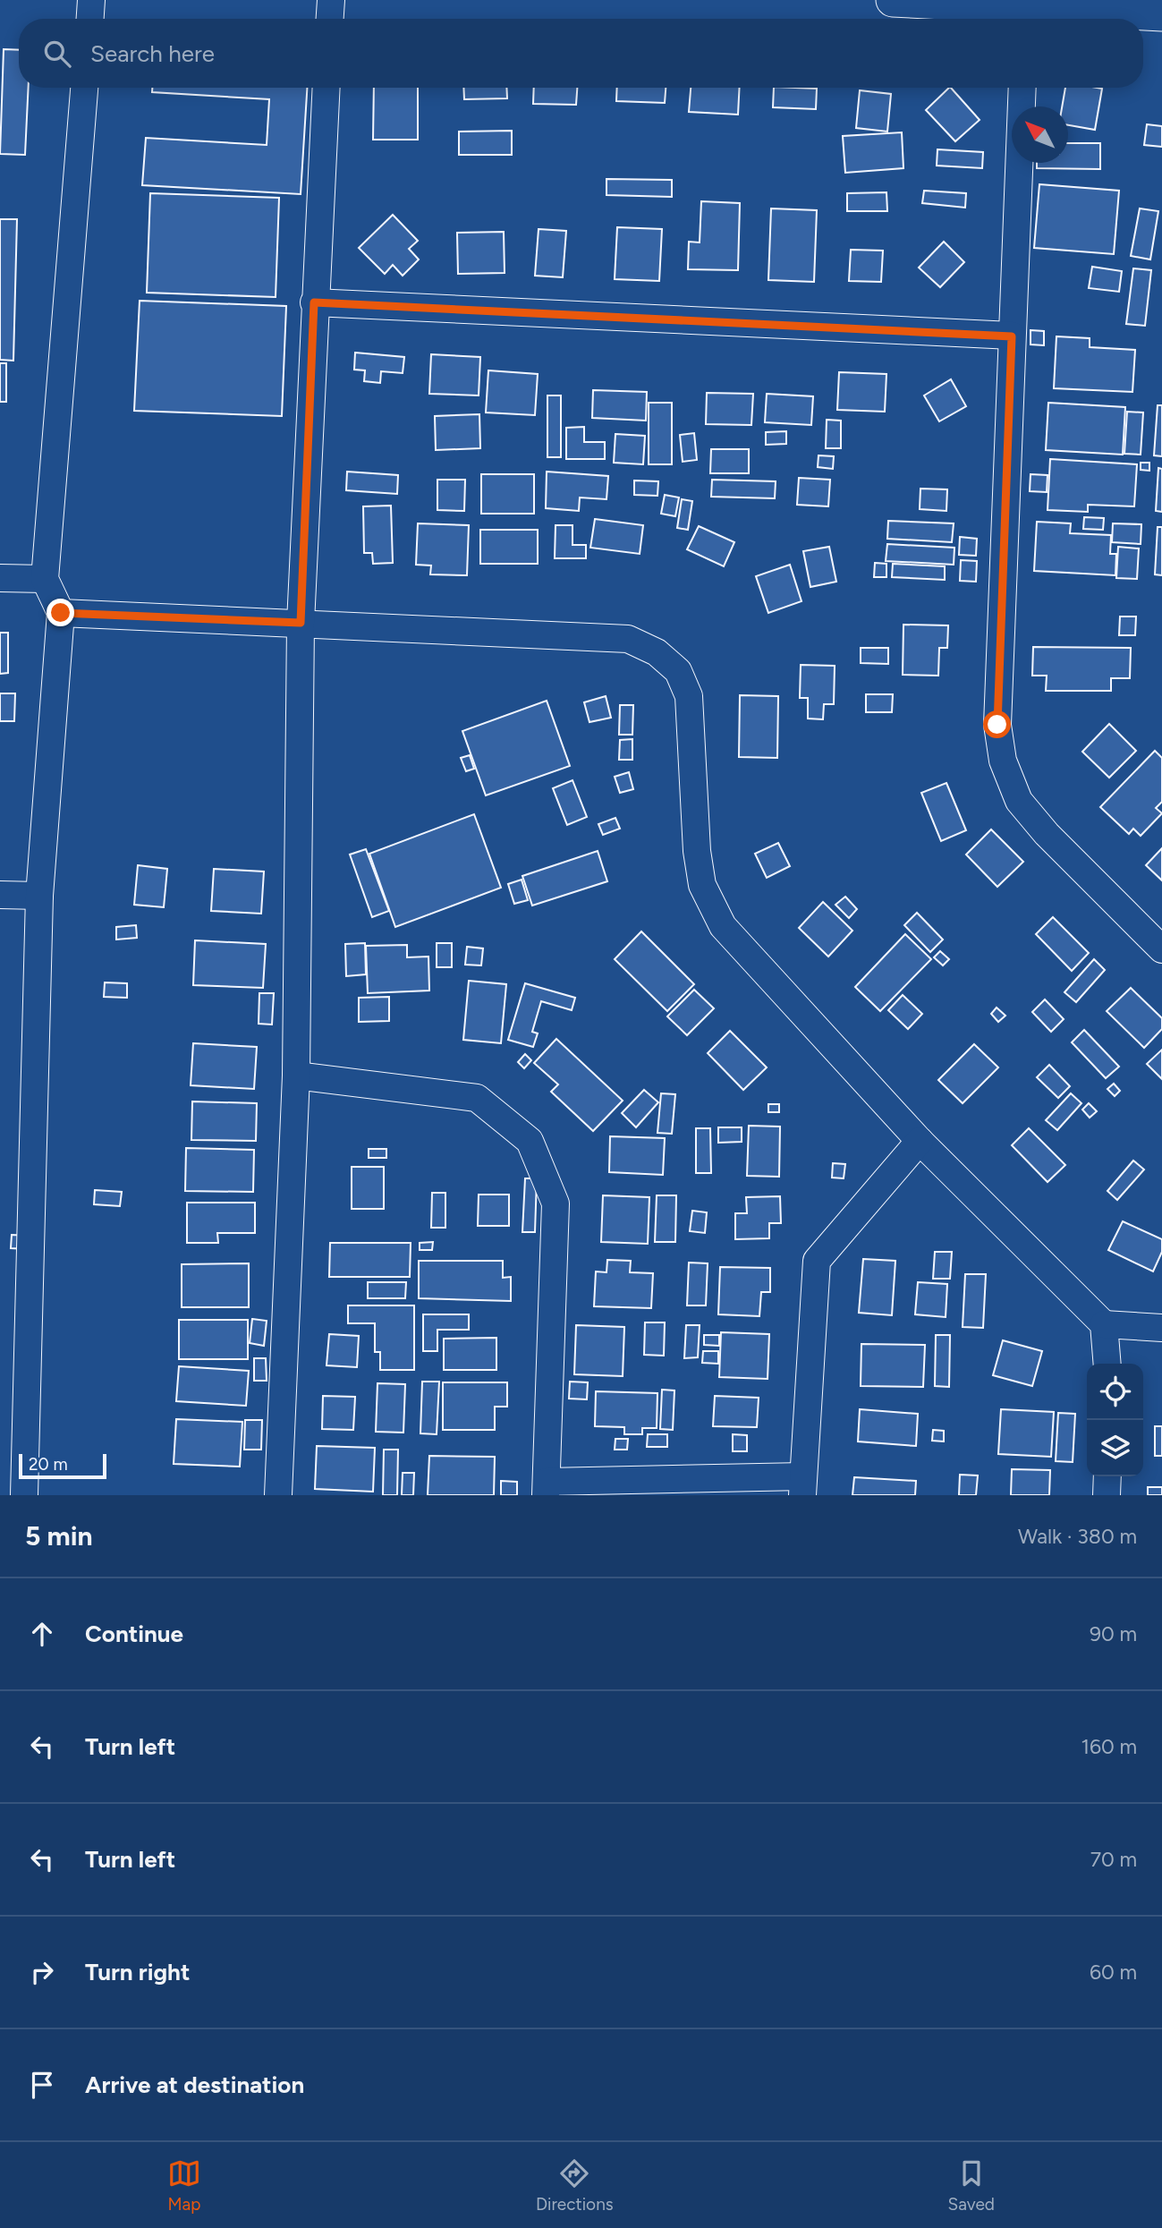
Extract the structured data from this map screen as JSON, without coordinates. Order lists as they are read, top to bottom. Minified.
{"scale_bar":"20 m","north":"top left","page":{"search":"Search here","scale":"20 m","heading":["5 min","Walk · 380 m"],"list":[["Continue","90 m"],["Turn left","160 m"],["Turn left","70 m"],["Turn right","60 m"],"Arrive at destination"],"nav":["Map","Directions","Saved"]}}
